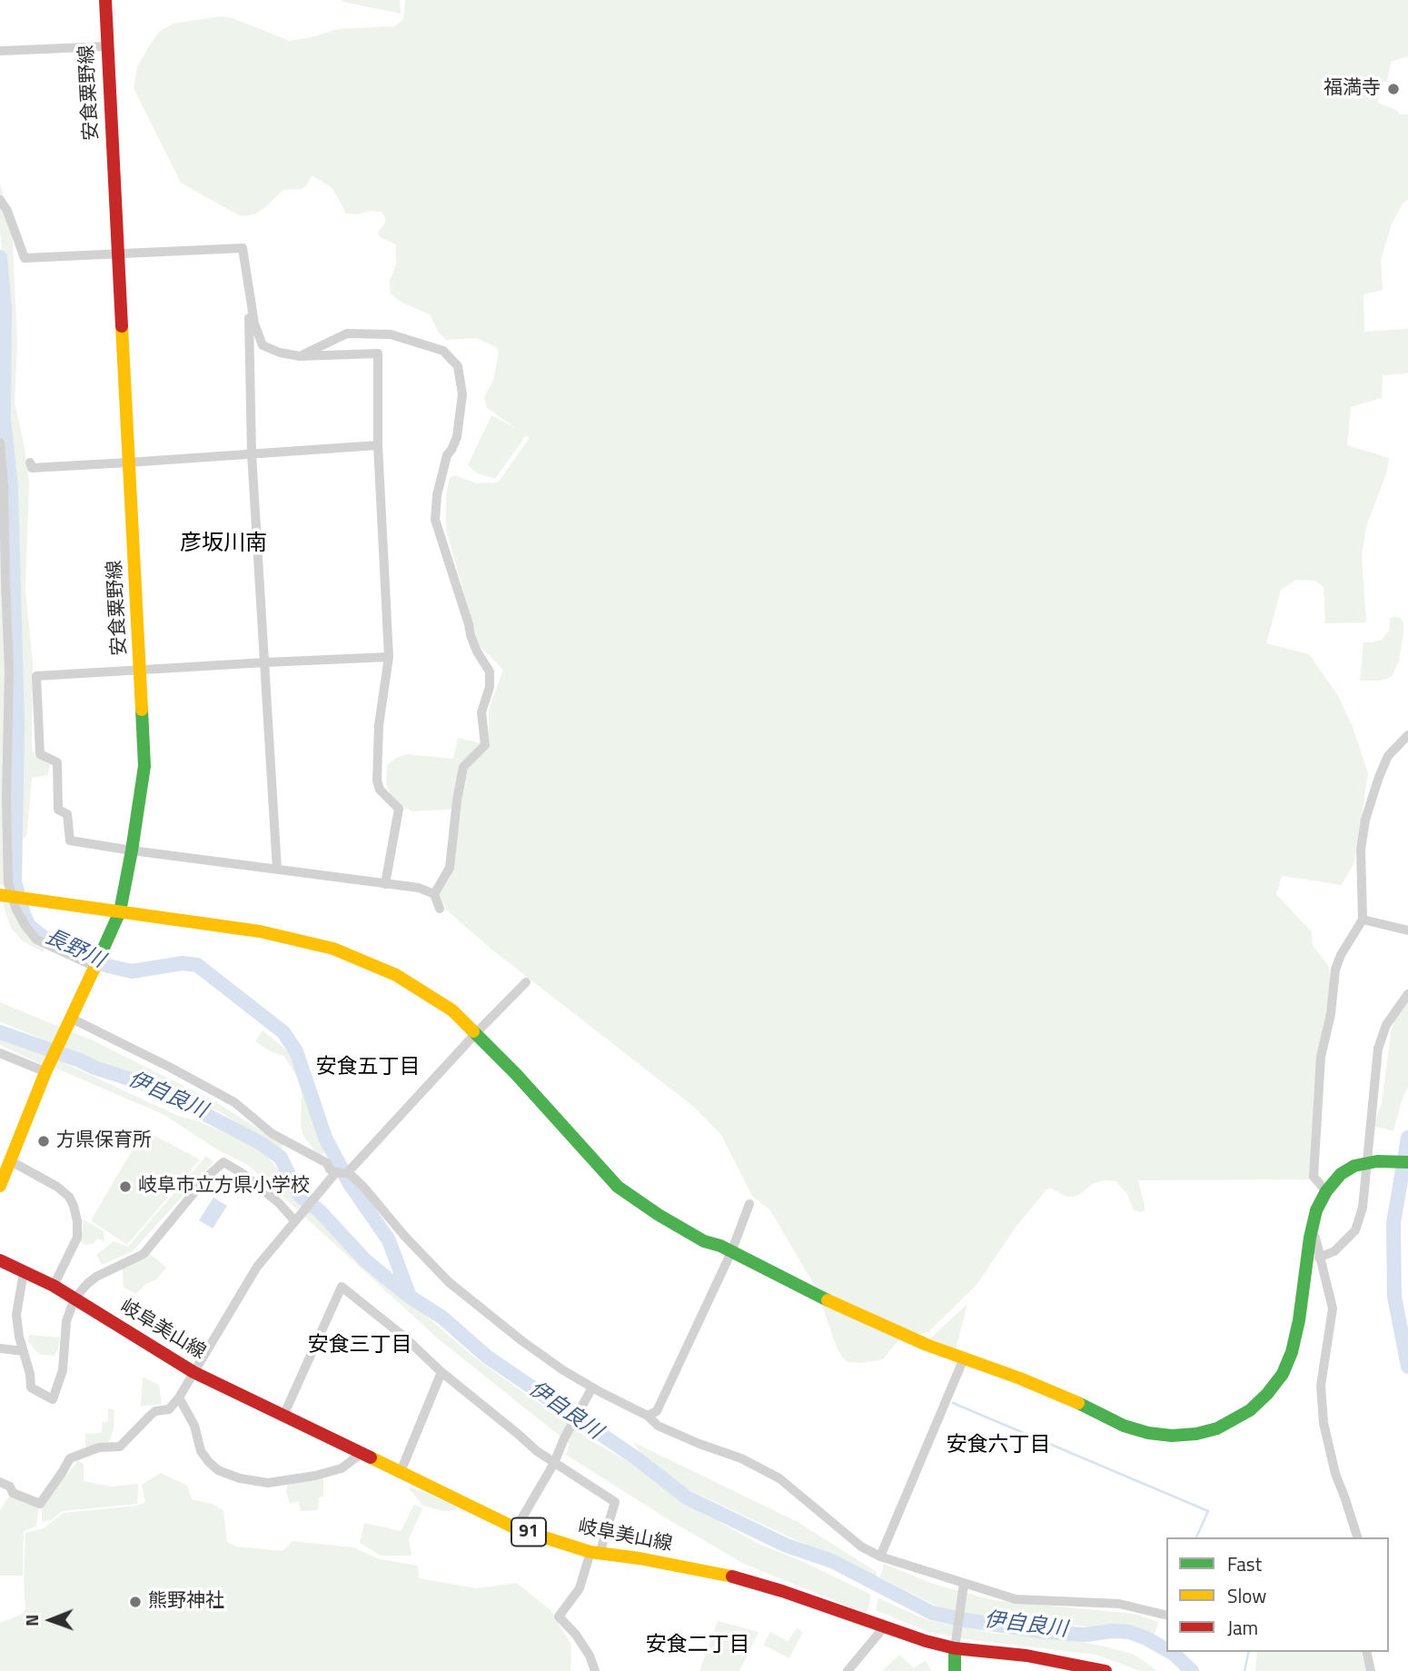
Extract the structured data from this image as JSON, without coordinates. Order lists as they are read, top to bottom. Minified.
{"streets":{"main road":["安食粟野線","岐阜美山線","91"]},"districts":["彦坂川南","安食五丁目","安食三丁目","安食六丁目","安食二丁目"],"water":["長野川","伊自良川"],"places":["福満寺","方県保育所","岐阜市立方県小学校","熊野神社"],"legend":["Fast","Slow","Jam"],"north":"left"}
